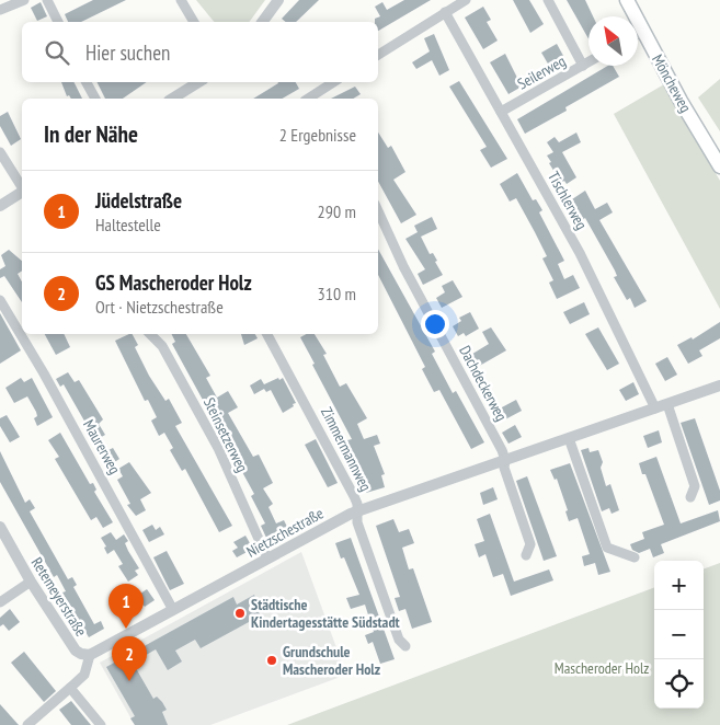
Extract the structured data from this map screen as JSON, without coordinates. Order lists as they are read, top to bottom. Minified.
{"streets":{"main road":["Möncheweg"],"street":["Seilerweg","Tischlerweg","Dachdeckerweg","Steinsetzerweg","Maurerweg","Zimmermannweg","Nietzschestraße","Retemeyerstraße"]},"crossings":[["Seilerweg","Tischlerweg"],["Tischlerweg","Nietzschestraße"],["Dachdeckerweg","Nietzschestraße"],["Steinsetzerweg","Nietzschestraße"],["Maurerweg","Nietzschestraße"],["Zimmermannweg","Nietzschestraße"],["Nietzschestraße","Retemeyerstraße"]],"parks":["Mascheroder Holz"],"places":["Städtische Kindertagesstätte Südstadt","Grundschule Mascheroder Holz"],"north":"top left","page":{"search":"Hier suchen","heading":["In der Nähe","2 Ergebnisse"],"list":[{"mark":"1","name":"Jüdelstraße","note":"Haltestelle","value":"290 m"},{"mark":"2","name":"GS Mascheroder Holz","note":"Ort · Nietzschestraße","value":"310 m"}],"map_buttons":["+","−"],"pins":["1","2"]}}
